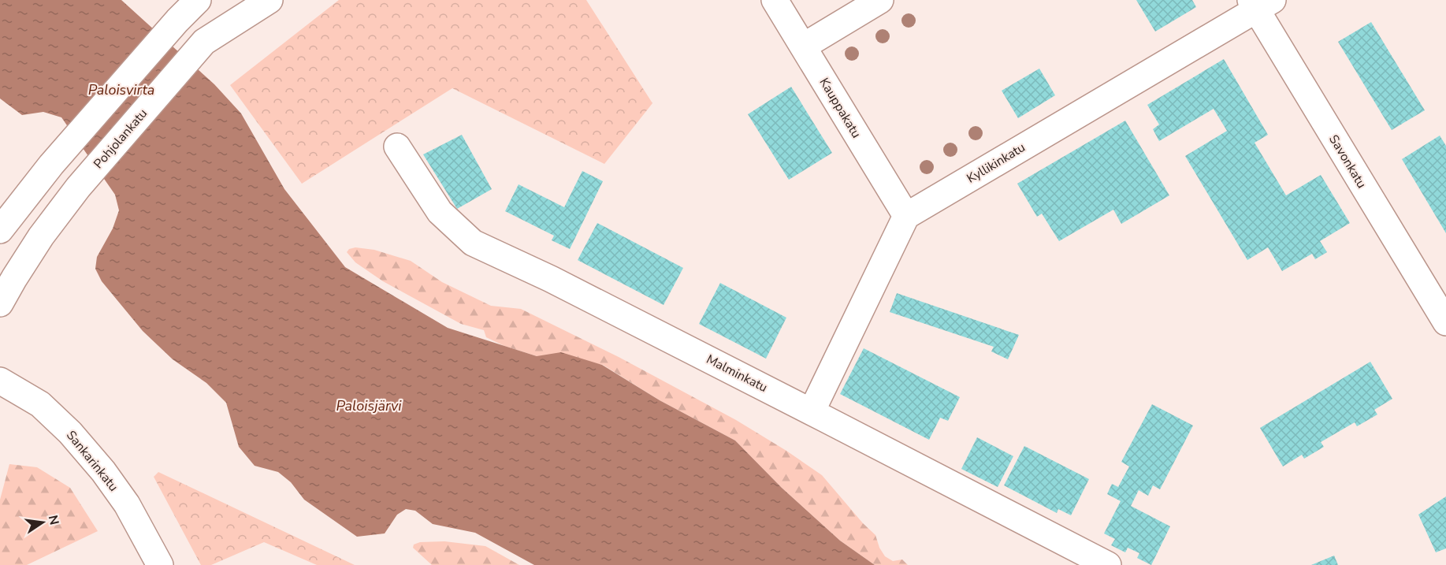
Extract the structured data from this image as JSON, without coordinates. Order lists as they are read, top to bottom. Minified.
{"streets":{"street":["Kauppakatu","Pohjolankatu","Savonkatu","Kyllikinkatu","Malminkatu","Sankarinkatu"]},"crossings":[["Kauppakatu","Kyllikinkatu"],["Savonkatu","Kyllikinkatu"]],"water":["Paloisvirta","Paloisjärvi"],"north":"right"}
